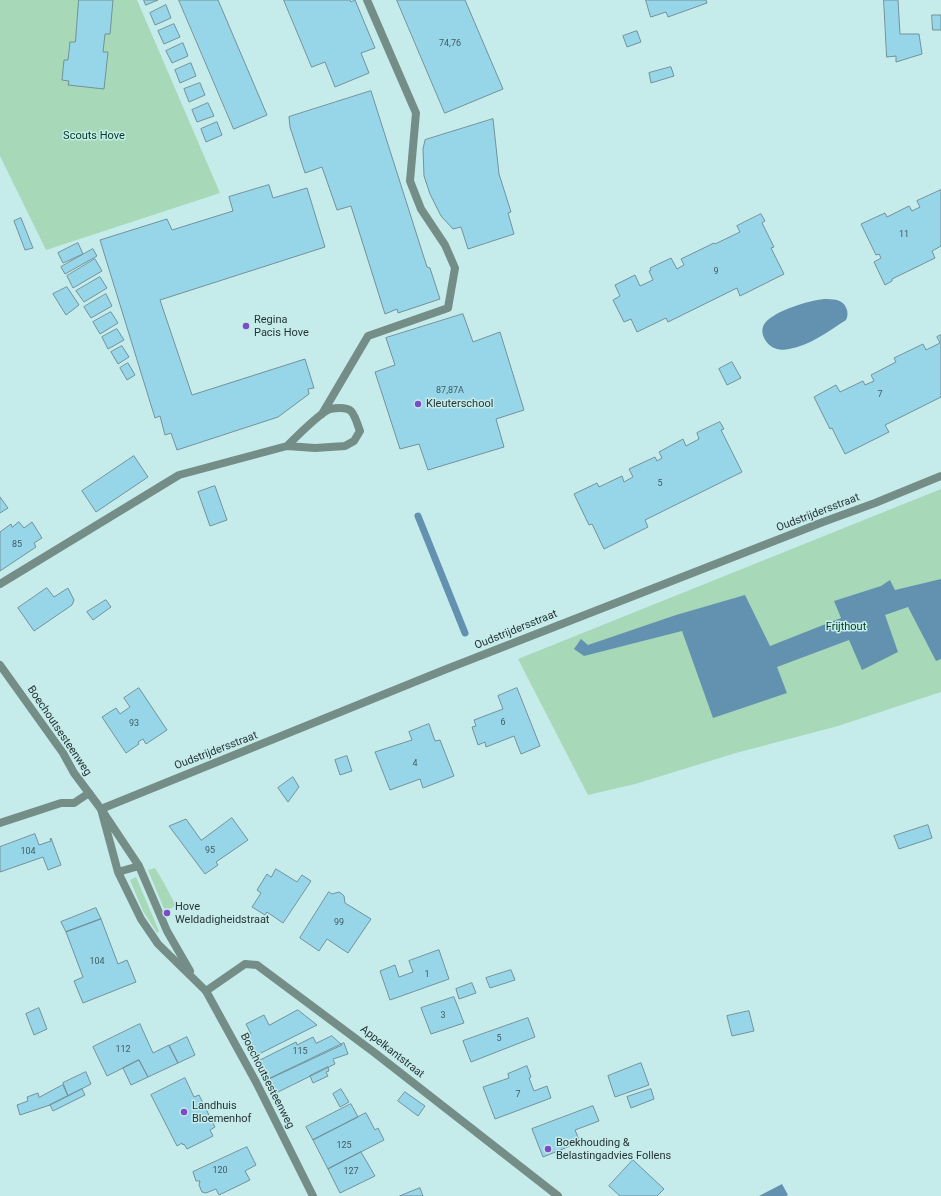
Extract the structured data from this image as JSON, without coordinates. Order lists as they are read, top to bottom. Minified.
{"streets":{"street":["Oudstrijdersstraat","Boechoutsesteenweg","Appelkantstraat"]},"crossings":[["Oudstrijdersstraat","Boechoutsesteenweg"],["Boechoutsesteenweg","Appelkantstraat"]],"parks":["Scouts Hove","Frijthout"],"places":["Regina Pacis Hove","Kleuterschool","Hove Weldadigheidstraat","Landhuis Bloemenhof","Boekhouding & Belastingadvies Follens"],"house_numbers":["74,76","11","9","87,87A","7","5","85","6","93","4","95","104","99","104","1","3","5","112","115","7","125","120","127"]}
